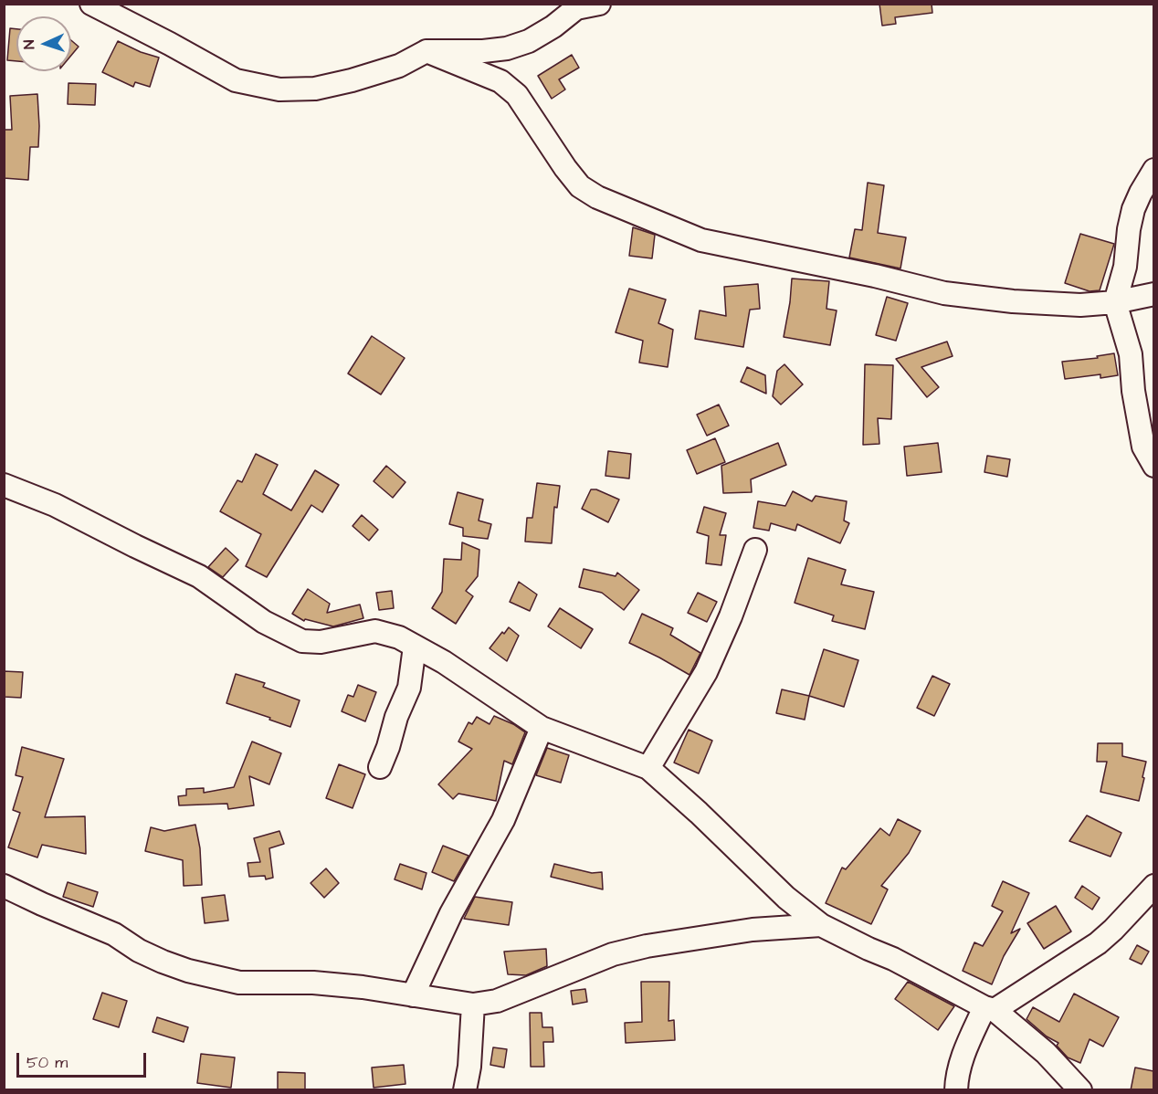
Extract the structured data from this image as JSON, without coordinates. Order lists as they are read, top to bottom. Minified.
{"scale_bar":"50 m","north":"left"}
